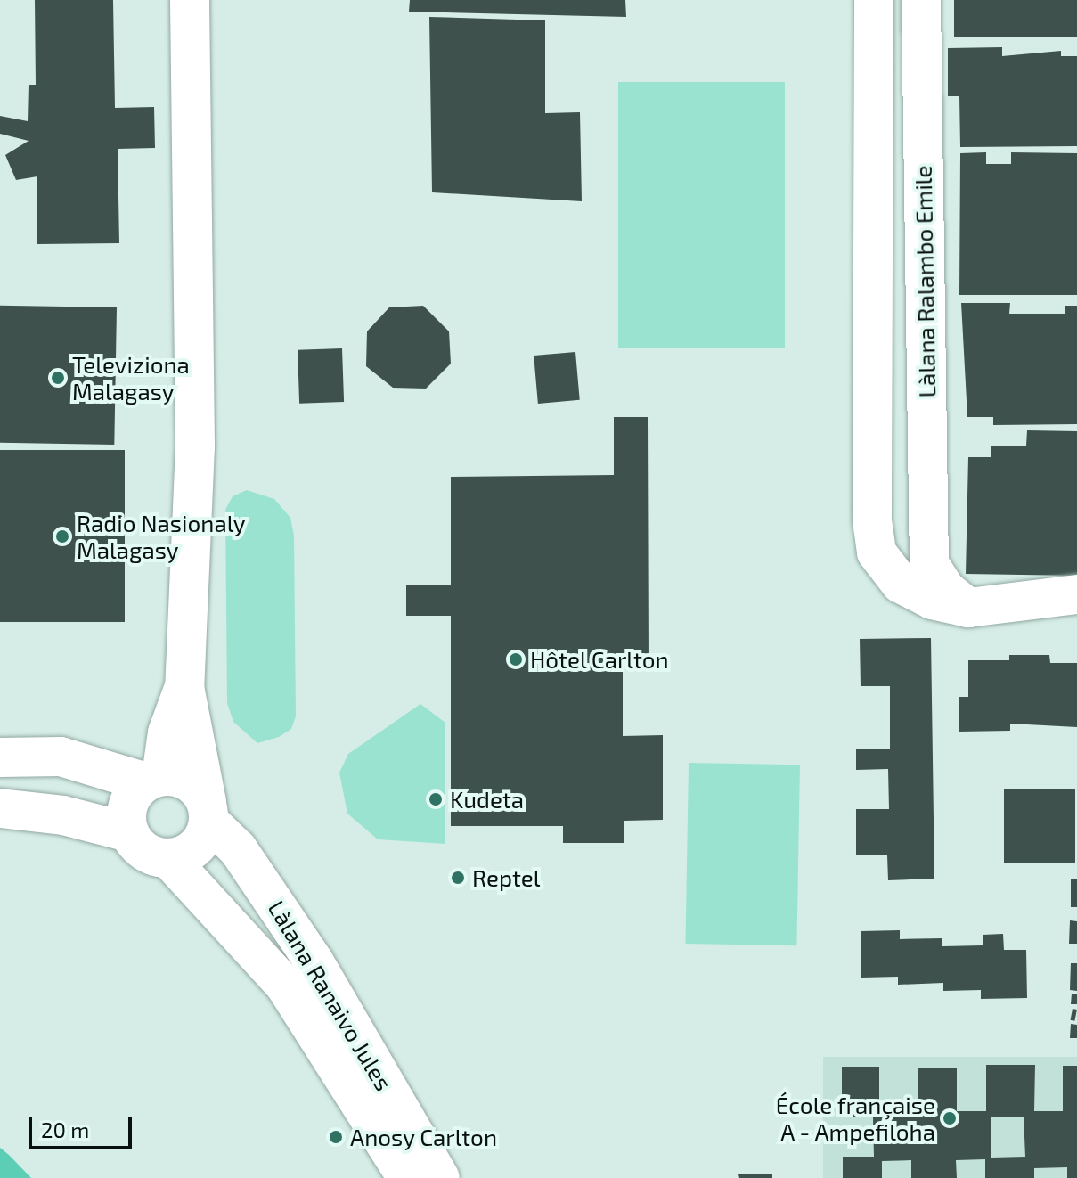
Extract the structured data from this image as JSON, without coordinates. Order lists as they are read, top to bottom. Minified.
{"streets":{"street":["Làlana Ralambo Emile","Làlana Ranaivo Jules"]},"places":["Televiziona Malagasy","Radio Nasionaly Malagasy","Hôtel Carlton","Kudeta","Reptel","École française A - Ampefiloha","Anosy Carlton"],"scale_bar":"20 m"}
